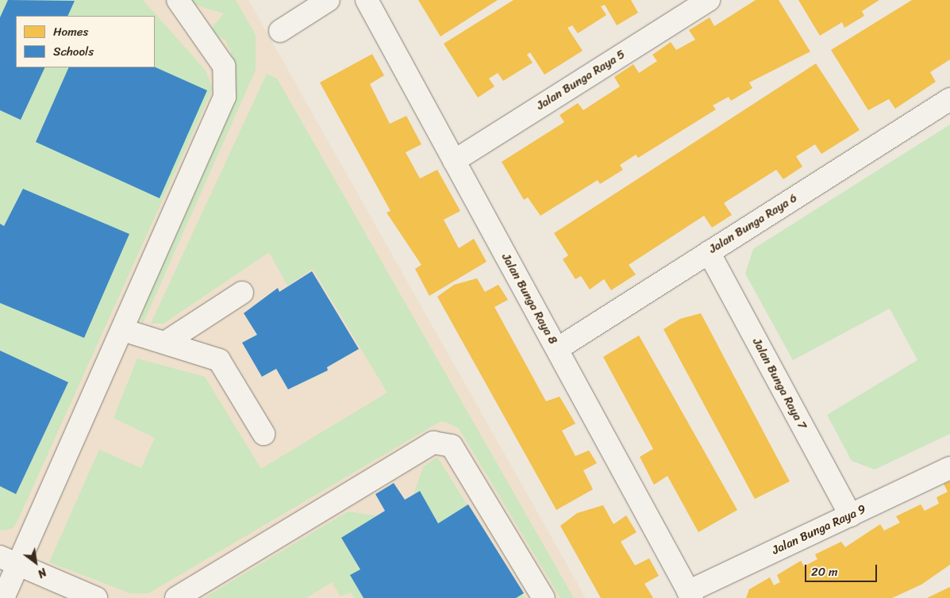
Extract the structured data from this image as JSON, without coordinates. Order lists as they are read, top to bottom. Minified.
{"streets":{"street":["Jalan Bunga Raya 5","Jalan Bunga Raya 6","Jalan Bunga Raya 8","Jalan Bunga Raya 7","Jalan Bunga Raya 9"]},"crossings":[["Jalan Bunga Raya 5","Jalan Bunga Raya 8"],["Jalan Bunga Raya 6","Jalan Bunga Raya 8"],["Jalan Bunga Raya 6","Jalan Bunga Raya 7"],["Jalan Bunga Raya 8","Jalan Bunga Raya 9"],["Jalan Bunga Raya 7","Jalan Bunga Raya 9"]],"legend":["Homes","Schools"],"scale_bar":"20 m","north":"bottom right"}
